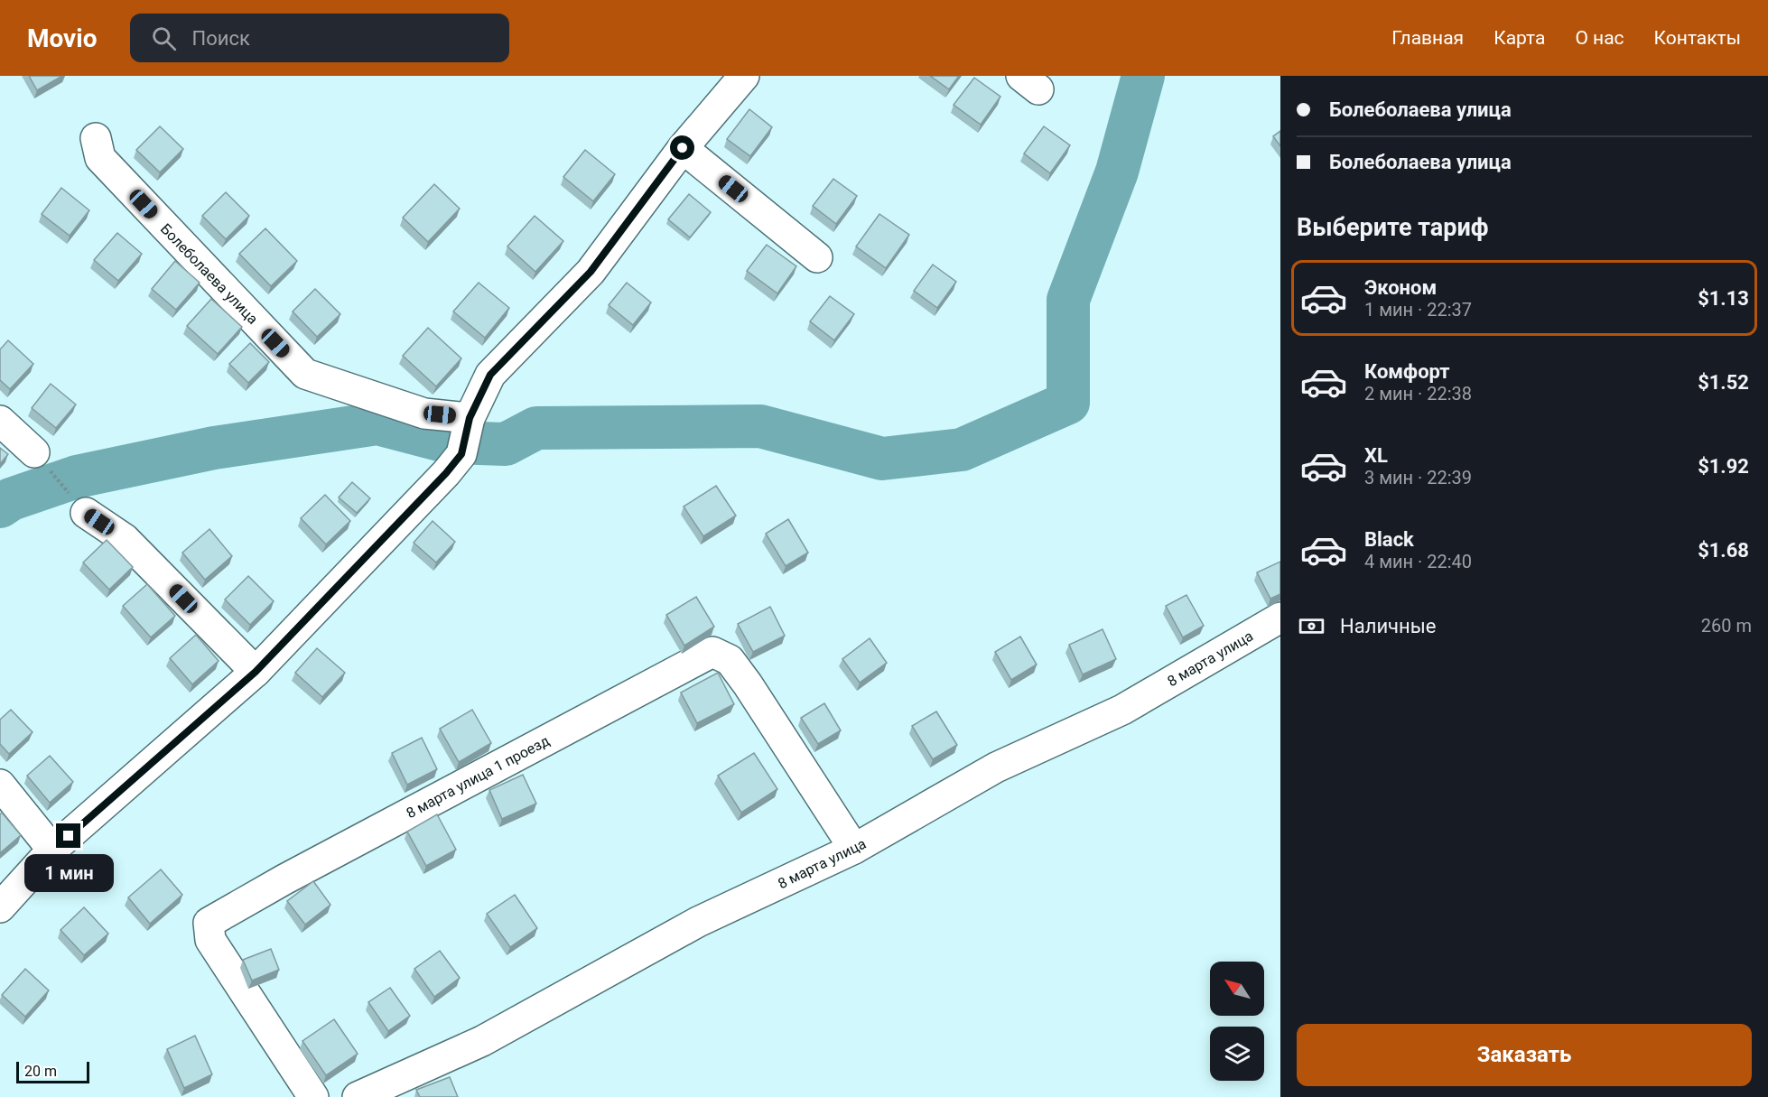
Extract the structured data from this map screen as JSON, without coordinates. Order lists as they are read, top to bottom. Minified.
{"streets":{"street":["Болеболаева улица","8 марта улица","8 марта улица 1 проезд"]},"crossings":[["8 марта улица","8 марта улица 1 проезд"]],"scale_bar":"20 m","north":"top left","page":{"header":"Movio","search":"Поиск","nav":["Главная","Карта","О нас","Контакты"],"banner":["Болеболаева улица","Болеболаева улица"],"heading":"Выберите тариф","list":[{"name":"Эконом","note":"1 мин · 22:37","value":"$1.13"},{"name":"Комфорт","note":"2 мин · 22:38","value":"$1.52"},{"name":"XL","note":"3 мин · 22:39","value":"$1.92"},{"name":"Black","note":"4 мин · 22:40","value":"$1.68"}],"pay":["Наличные","260 m"],"bubble":"1 мин","buttons":"Заказать","scale":"20 m"}}
